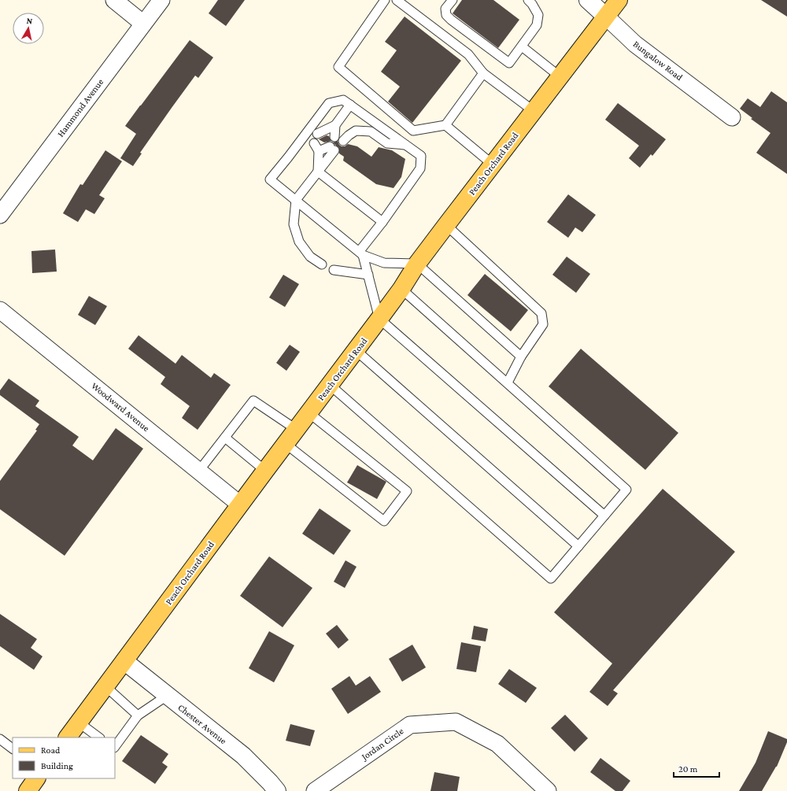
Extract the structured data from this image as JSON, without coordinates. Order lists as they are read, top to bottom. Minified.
{"streets":{"main road":["Peach Orchard Road"],"street":["Bungalow Road","Hammond Avenue","Woodward Avenue","Chester Avenue","Jordan Circle"]},"crossings":[["Bungalow Road","Peach Orchard Road"],["Peach Orchard Road","Woodward Avenue"],["Peach Orchard Road","Chester Avenue"]],"legend":["Road","Building"],"scale_bar":"20 m","north":"top"}
